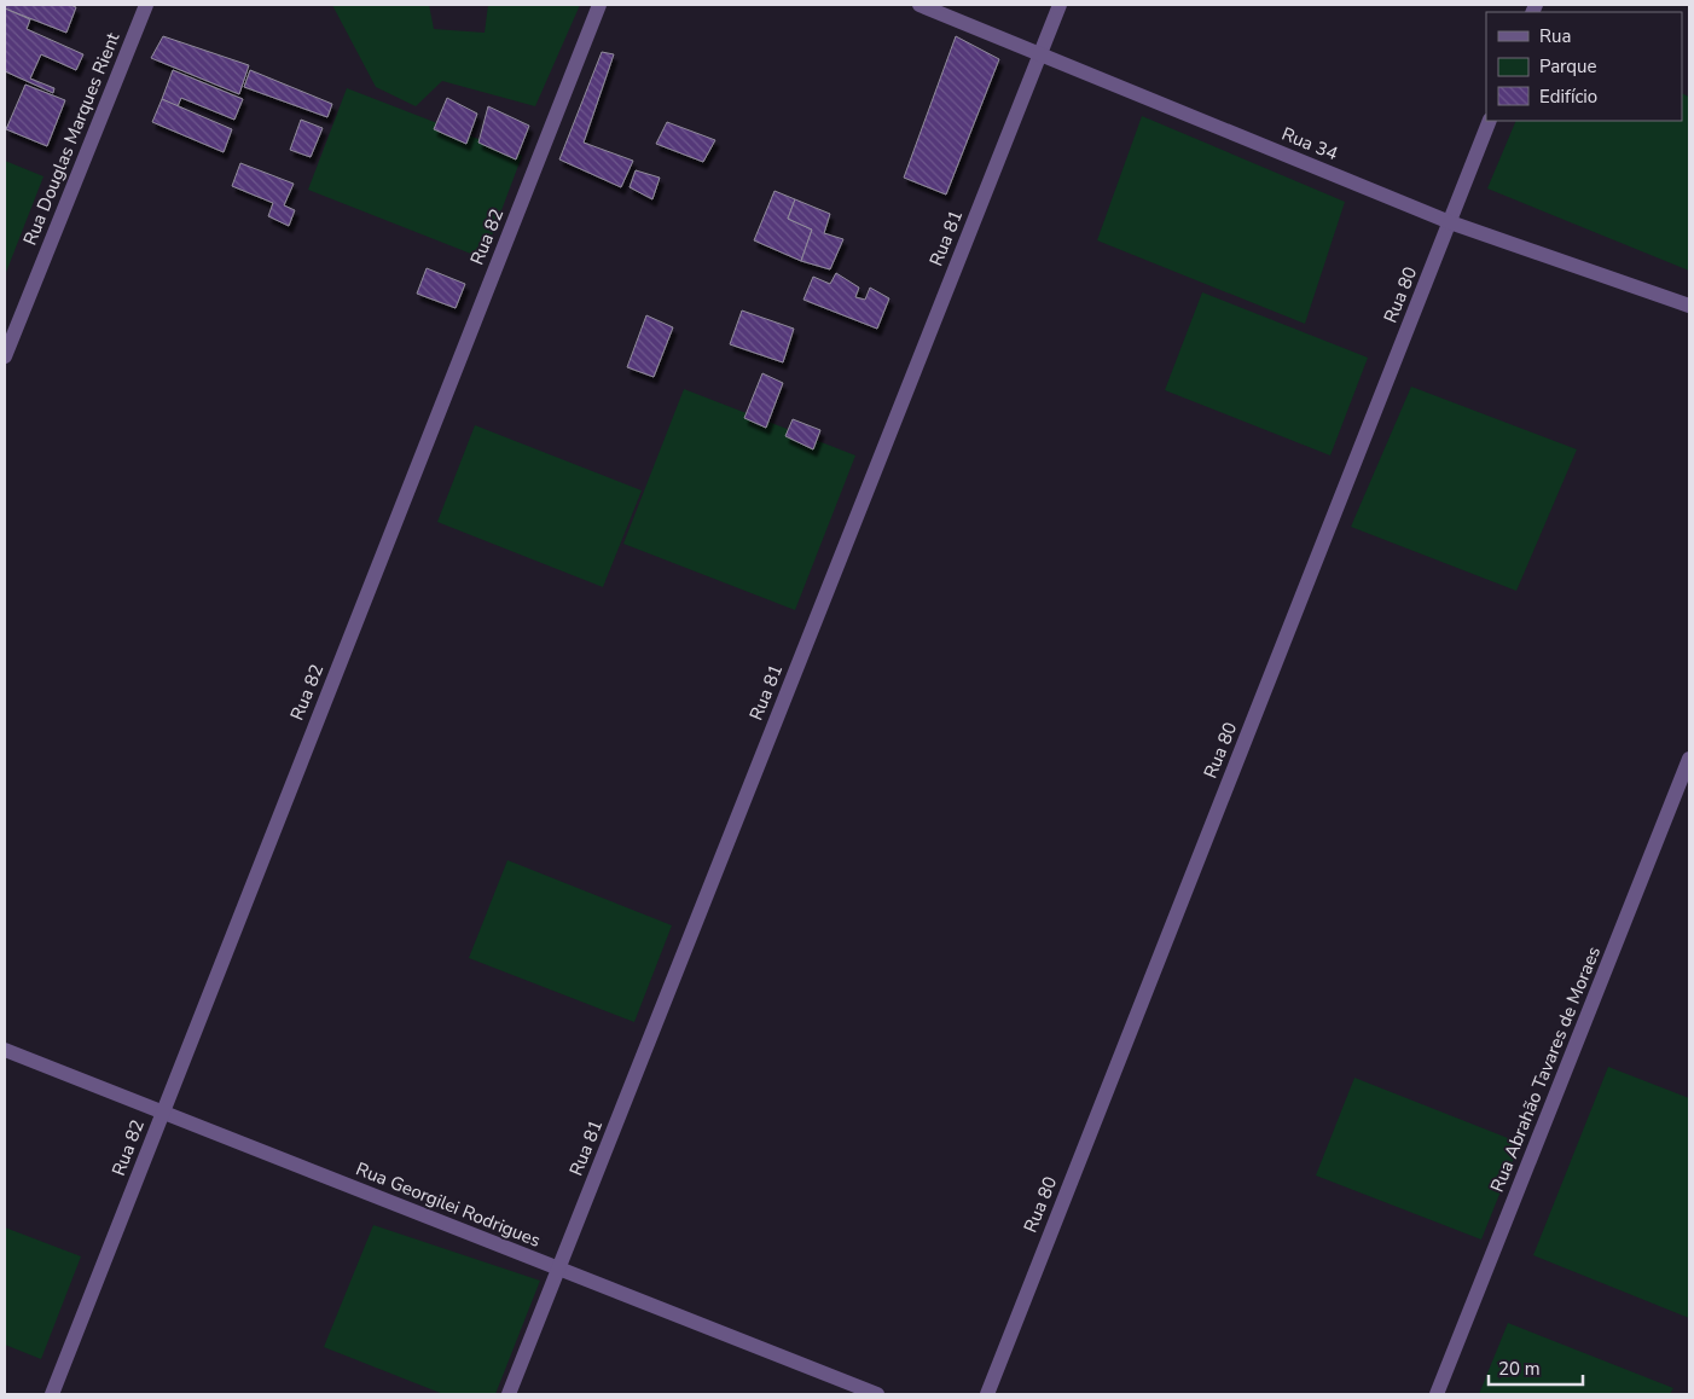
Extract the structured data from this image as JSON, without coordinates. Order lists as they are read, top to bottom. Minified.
{"streets":{"street":["Rua Douglas Marques Rient","Rua 34","Rua 82","Rua 81","Rua 80","Rua Abrahão Tavares de Moraes","Rua Georgilei Rodrigues"]},"crossings":[["Rua 34","Rua 81"],["Rua 34","Rua 80"],["Rua 82","Rua Georgilei Rodrigues"],["Rua 81","Rua Georgilei Rodrigues"]],"legend":["Rua","Parque","Edifício"],"scale_bar":"20 m"}
